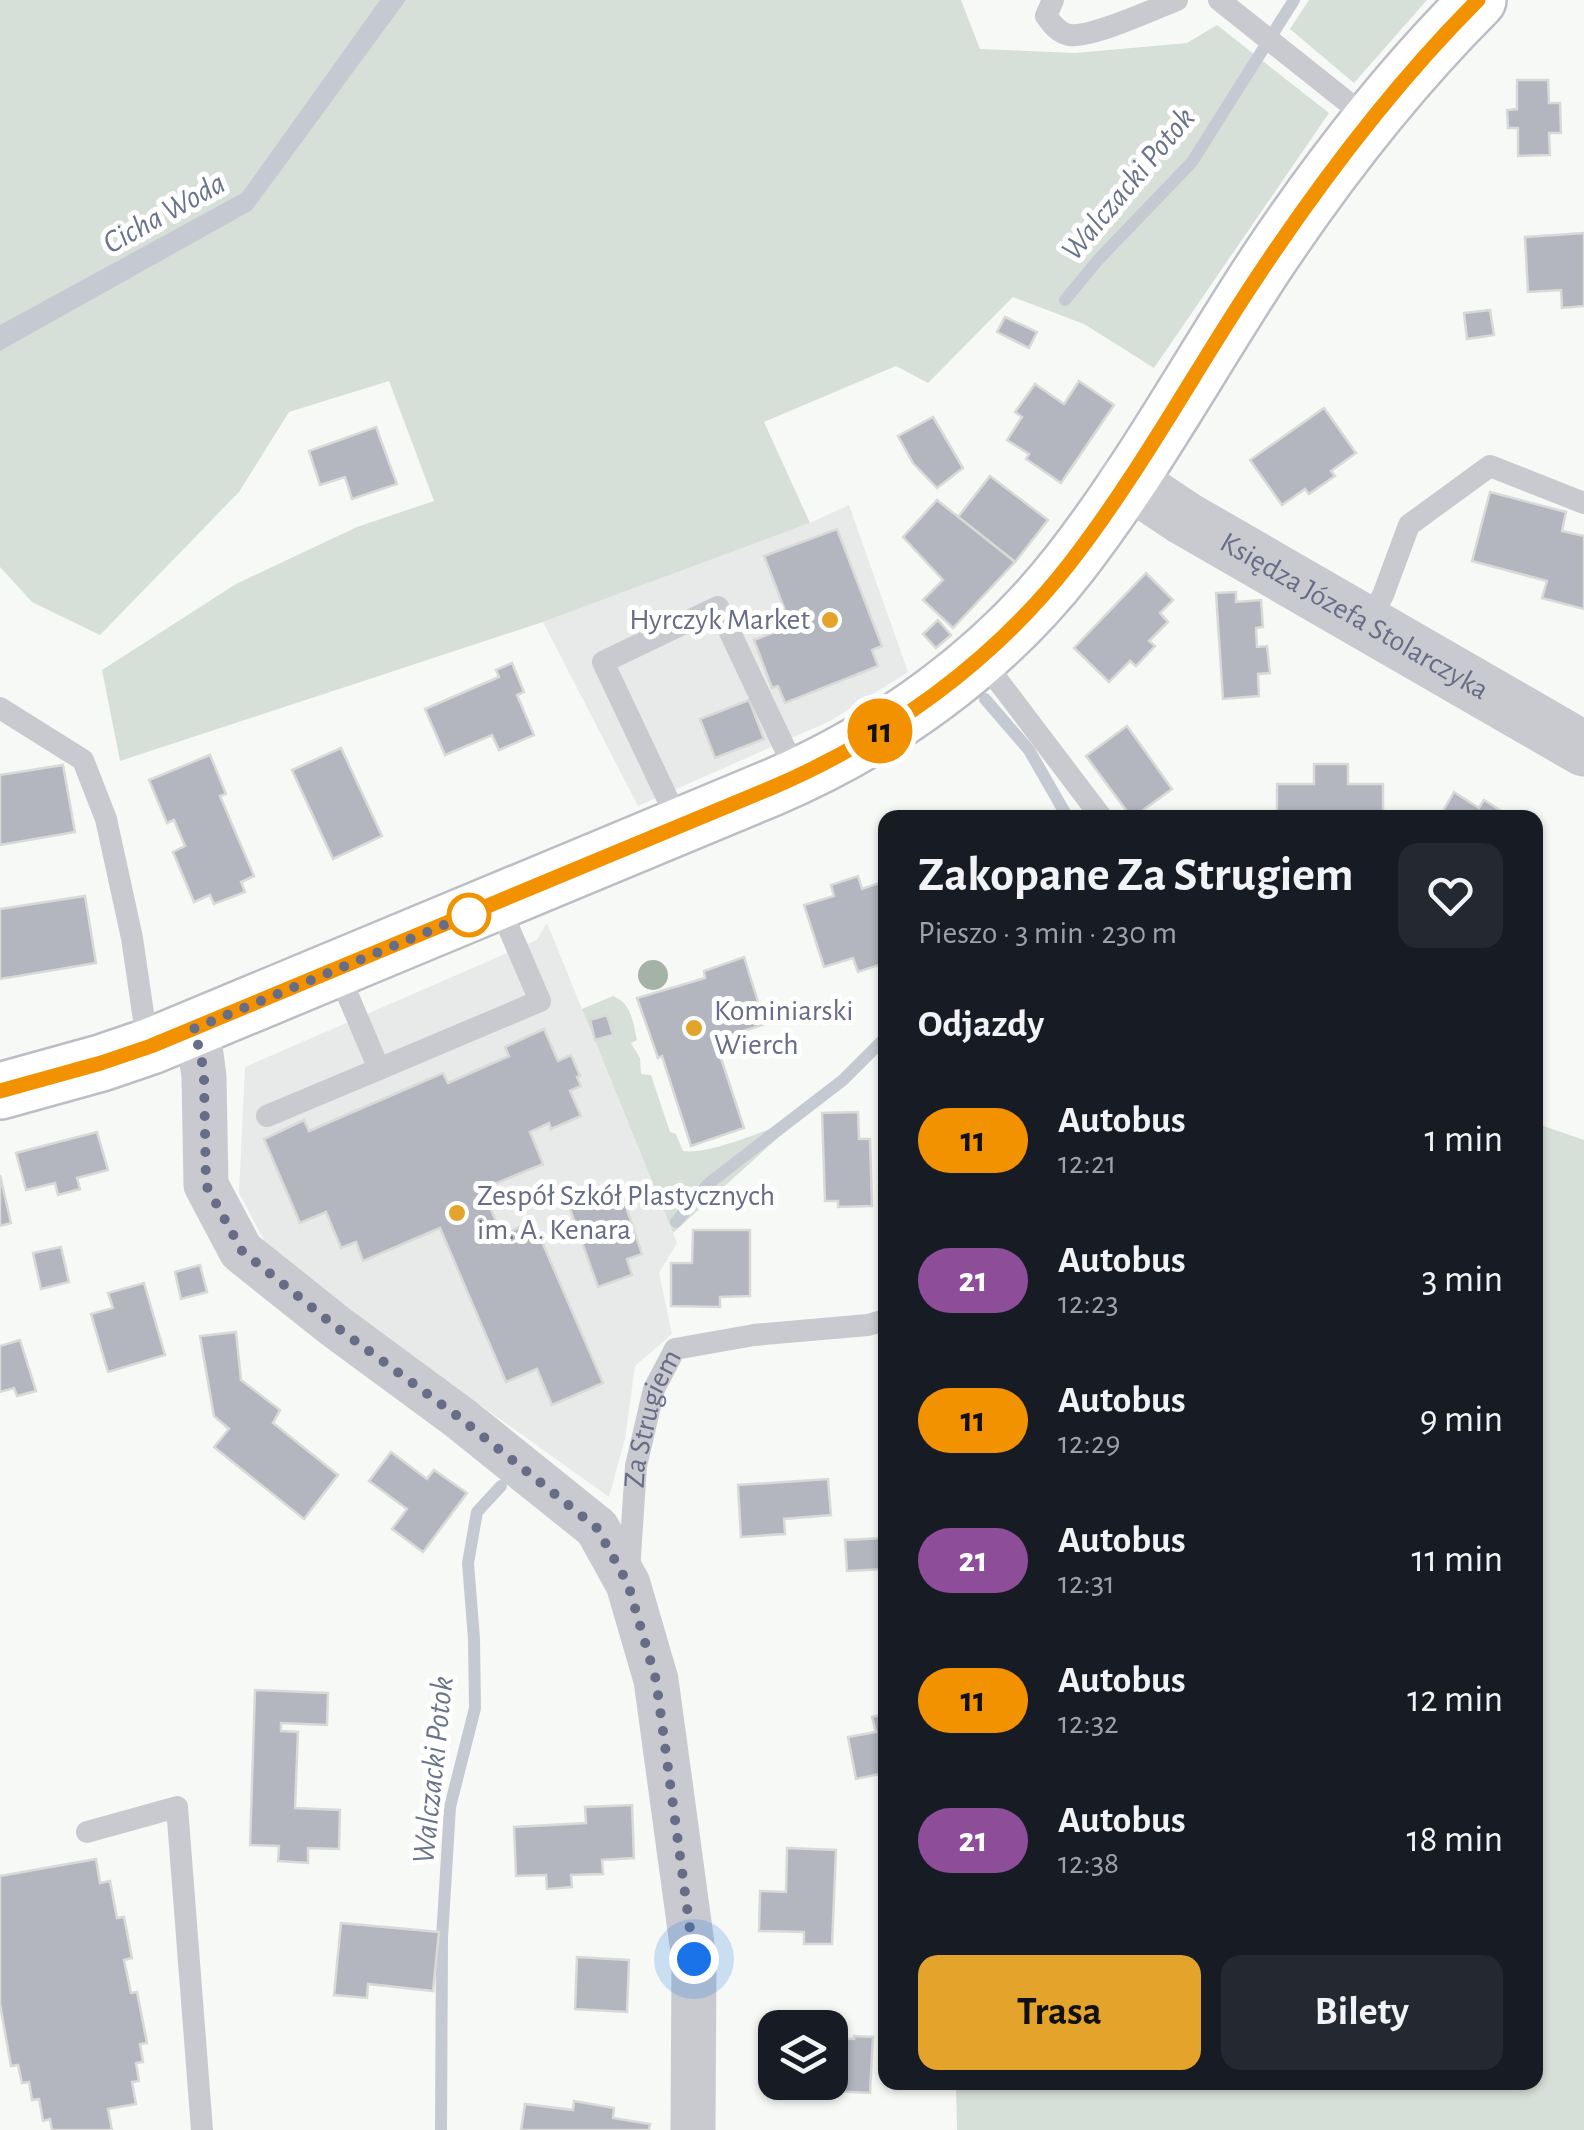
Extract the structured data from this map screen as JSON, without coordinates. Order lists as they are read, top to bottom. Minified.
{"streets":{"street":["Księdza Józefa Stolarczyka","Za Strugiem"]},"water":["Walczacki Potok","Cicha Woda"],"places":["Hyrczyk Market","Kominiarski Wierch","Zespół Szkół Plastycznych im. A. Kenara"],"lines":["bus line 11"],"page":{"on_map":"11","heading":[["Zakopane Za Strugiem","Pieszo · 3 min · 230 m"],"Odjazdy"],"list":[{"mark":"11","name":"Autobus","note":"12:21","value":"1 min"},{"mark":"21","name":"Autobus","note":"12:23","value":"3 min"},{"mark":"11","name":"Autobus","note":"12:29","value":"9 min"},{"mark":"21","name":"Autobus","note":"12:31","value":"11 min"},{"mark":"11","name":"Autobus","note":"12:32","value":"12 min"},{"mark":"21","name":"Autobus","note":"12:38","value":"18 min"}],"buttons":["Trasa","Bilety"]}}
